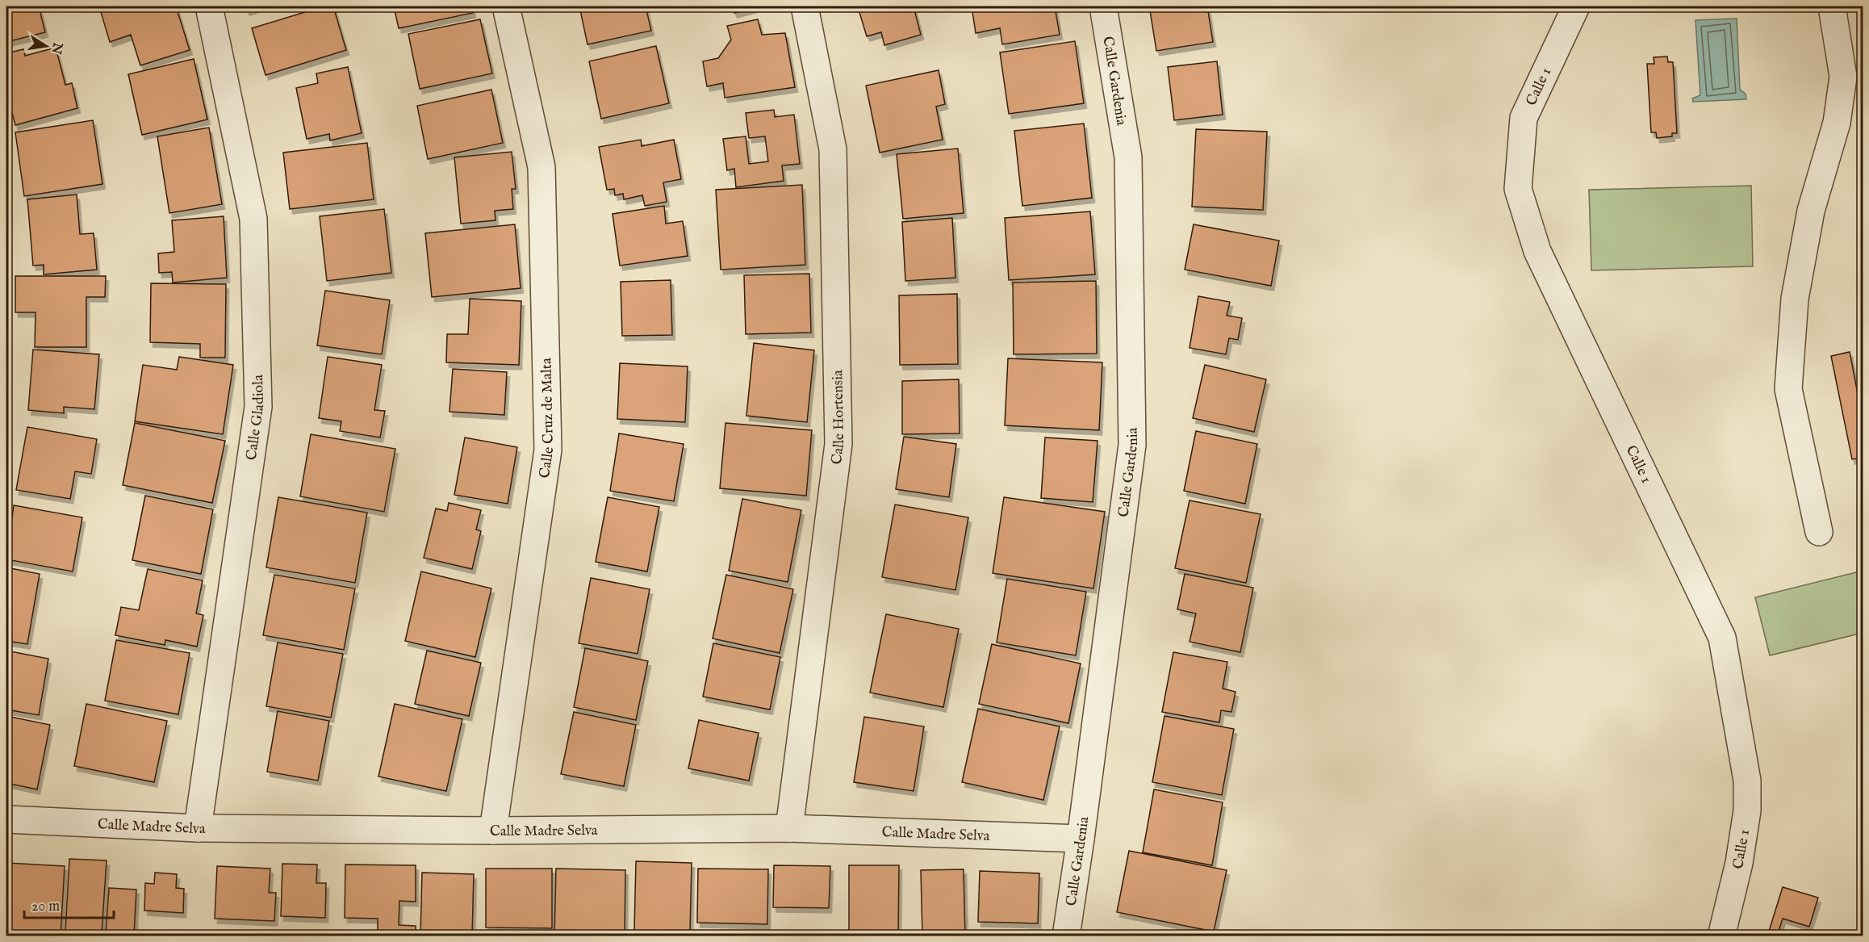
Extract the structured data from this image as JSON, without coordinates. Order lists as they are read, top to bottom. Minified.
{"streets":{"street":["Calle Gardenia","Calle 1","Calle Gladiola","Calle Hortensia","Calle Cruz de Malta","Calle Madre Selva"]},"crossings":[["Calle Gardenia","Calle Madre Selva"],["Calle Gladiola","Calle Madre Selva"],["Calle Hortensia","Calle Madre Selva"],["Calle Cruz de Malta","Calle Madre Selva"]],"scale_bar":"20 m","north":"right"}
